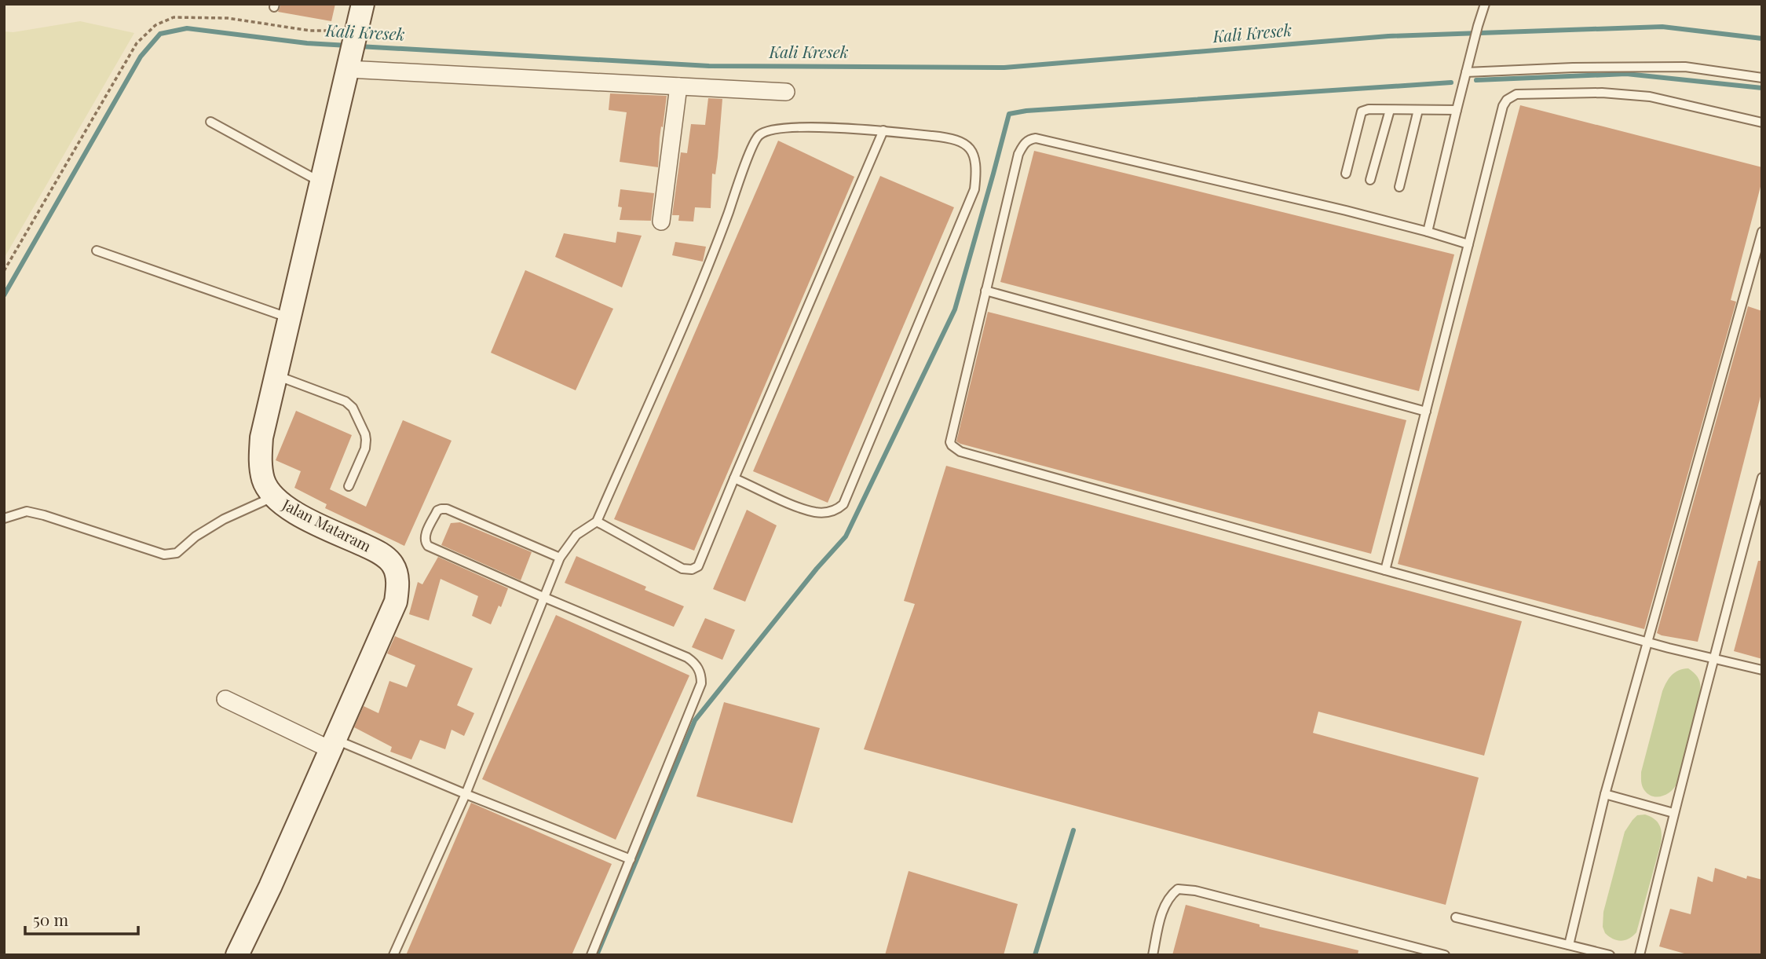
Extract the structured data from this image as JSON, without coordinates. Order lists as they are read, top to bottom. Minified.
{"streets":{"main road":["Jalan Mataram"]},"water":["Kali Kresek"],"scale_bar":"50 m"}
